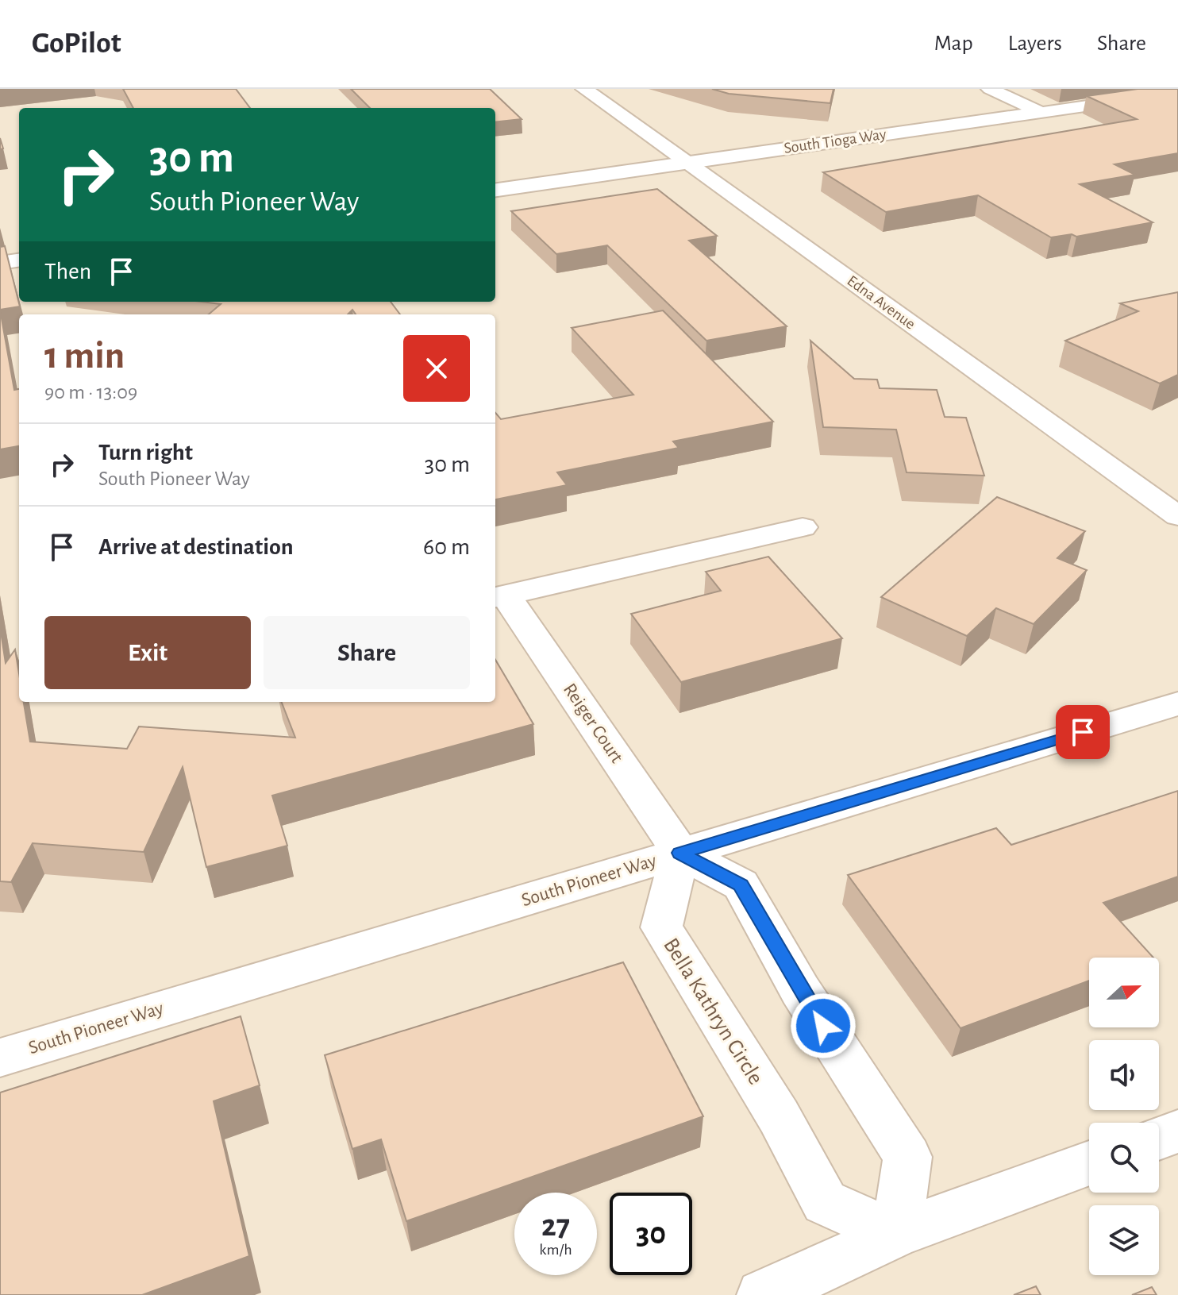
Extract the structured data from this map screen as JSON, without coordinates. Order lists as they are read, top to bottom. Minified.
{"streets":{"street":["South Tioga Way","Edna Avenue","Reiger Court","South Pioneer Way","Bella Kathryn Circle"]},"crossings":[["South Tioga Way","Edna Avenue"],["Reiger Court","South Pioneer Way"],["Reiger Court","Bella Kathryn Circle"],["South Pioneer Way","Bella Kathryn Circle"]],"north":"right","page":{"header":"GoPilot","nav":["Map","Layers","Share"],"turn":["30 m","South Pioneer Way"],"then":"Then","heading":["1 min","90 m · 13:09"],"list":[{"name":"Turn right","note":"South Pioneer Way","value":"30 m"},{"name":"Arrive at destination","value":"60 m"}],"buttons":["Exit","Share"],"speed":"27 km/h","limit":"30"}}
